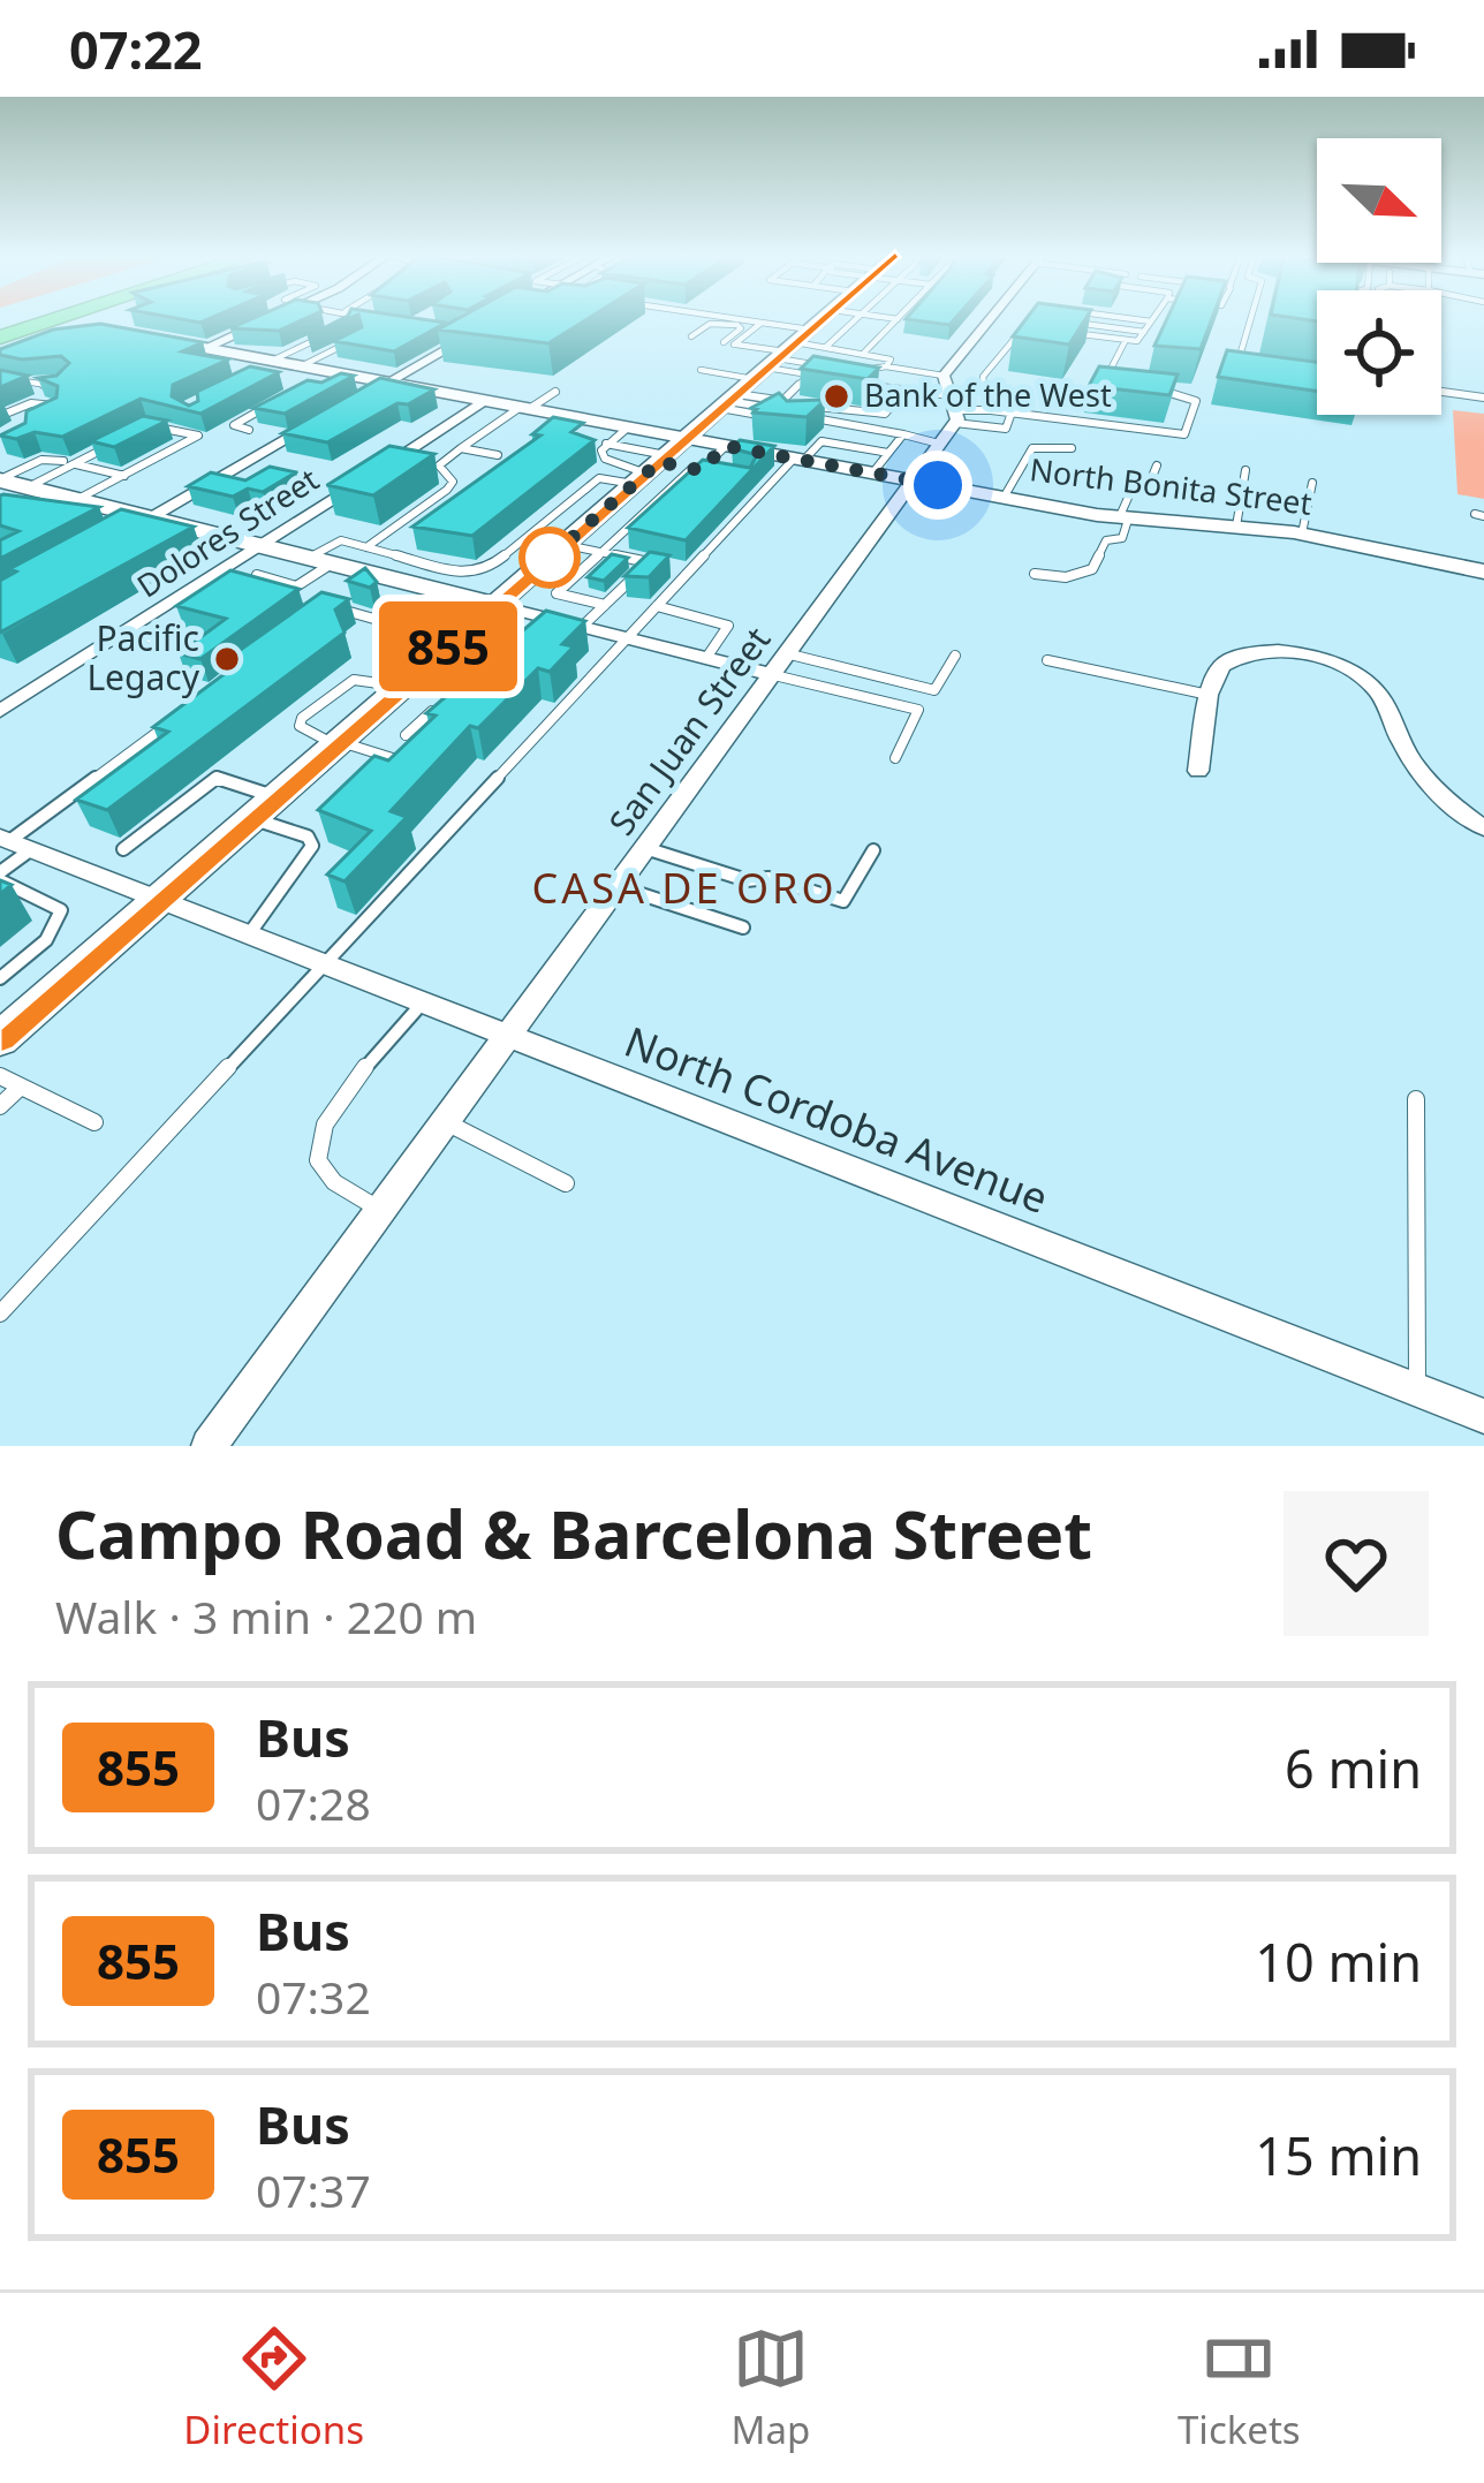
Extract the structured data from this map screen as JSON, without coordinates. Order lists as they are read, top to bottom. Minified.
{"streets":{"street":["North Bonita Street","Dolores Street","San Juan Street","North Cordoba Avenue"]},"crossings":[["North Bonita Street","Dolores Street"],["North Bonita Street","San Juan Street"],["San Juan Street","North Cordoba Avenue"]],"districts":["CASA DE ORO"],"places":["Bank of the West","Pacific Legacy"],"lines":["bus line 855"],"north":"bottom right","page":{"status":"07:22","on_map":"855","heading":["Campo Road & Barcelona Street","Walk · 3 min · 220 m"],"list":[{"mark":"855","name":"Bus","note":"07:28","value":"6 min"},{"mark":"855","name":"Bus","note":"07:32","value":"10 min"},{"mark":"855","name":"Bus","note":"07:37","value":"15 min"}],"tabs":["Directions","Map","Tickets"]}}
